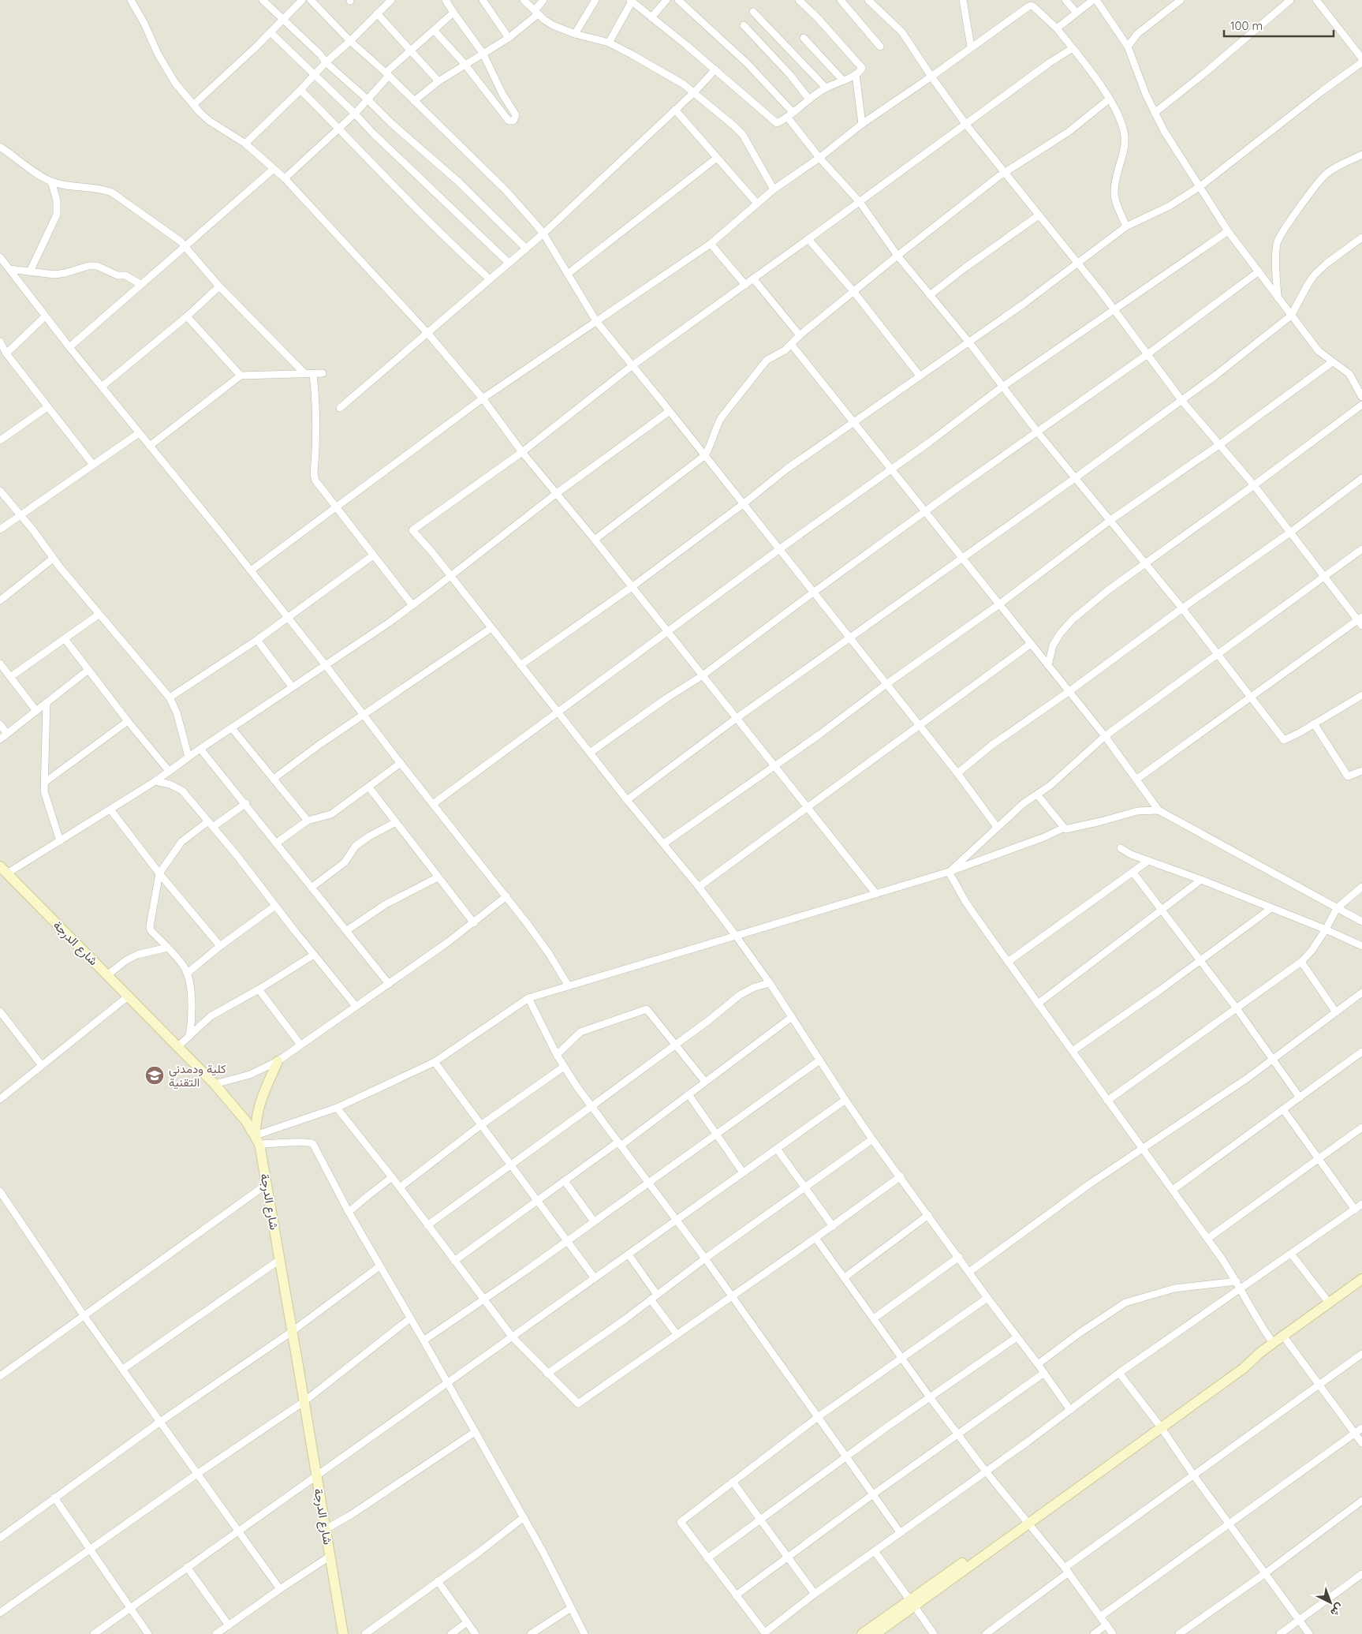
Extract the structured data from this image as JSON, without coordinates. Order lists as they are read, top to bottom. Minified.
{"streets":{"street":["شارع الدرجة"]},"places":{"school or university":["كلية ودمدني التقنية"]},"scale_bar":"100 m","north":"bottom right"}
